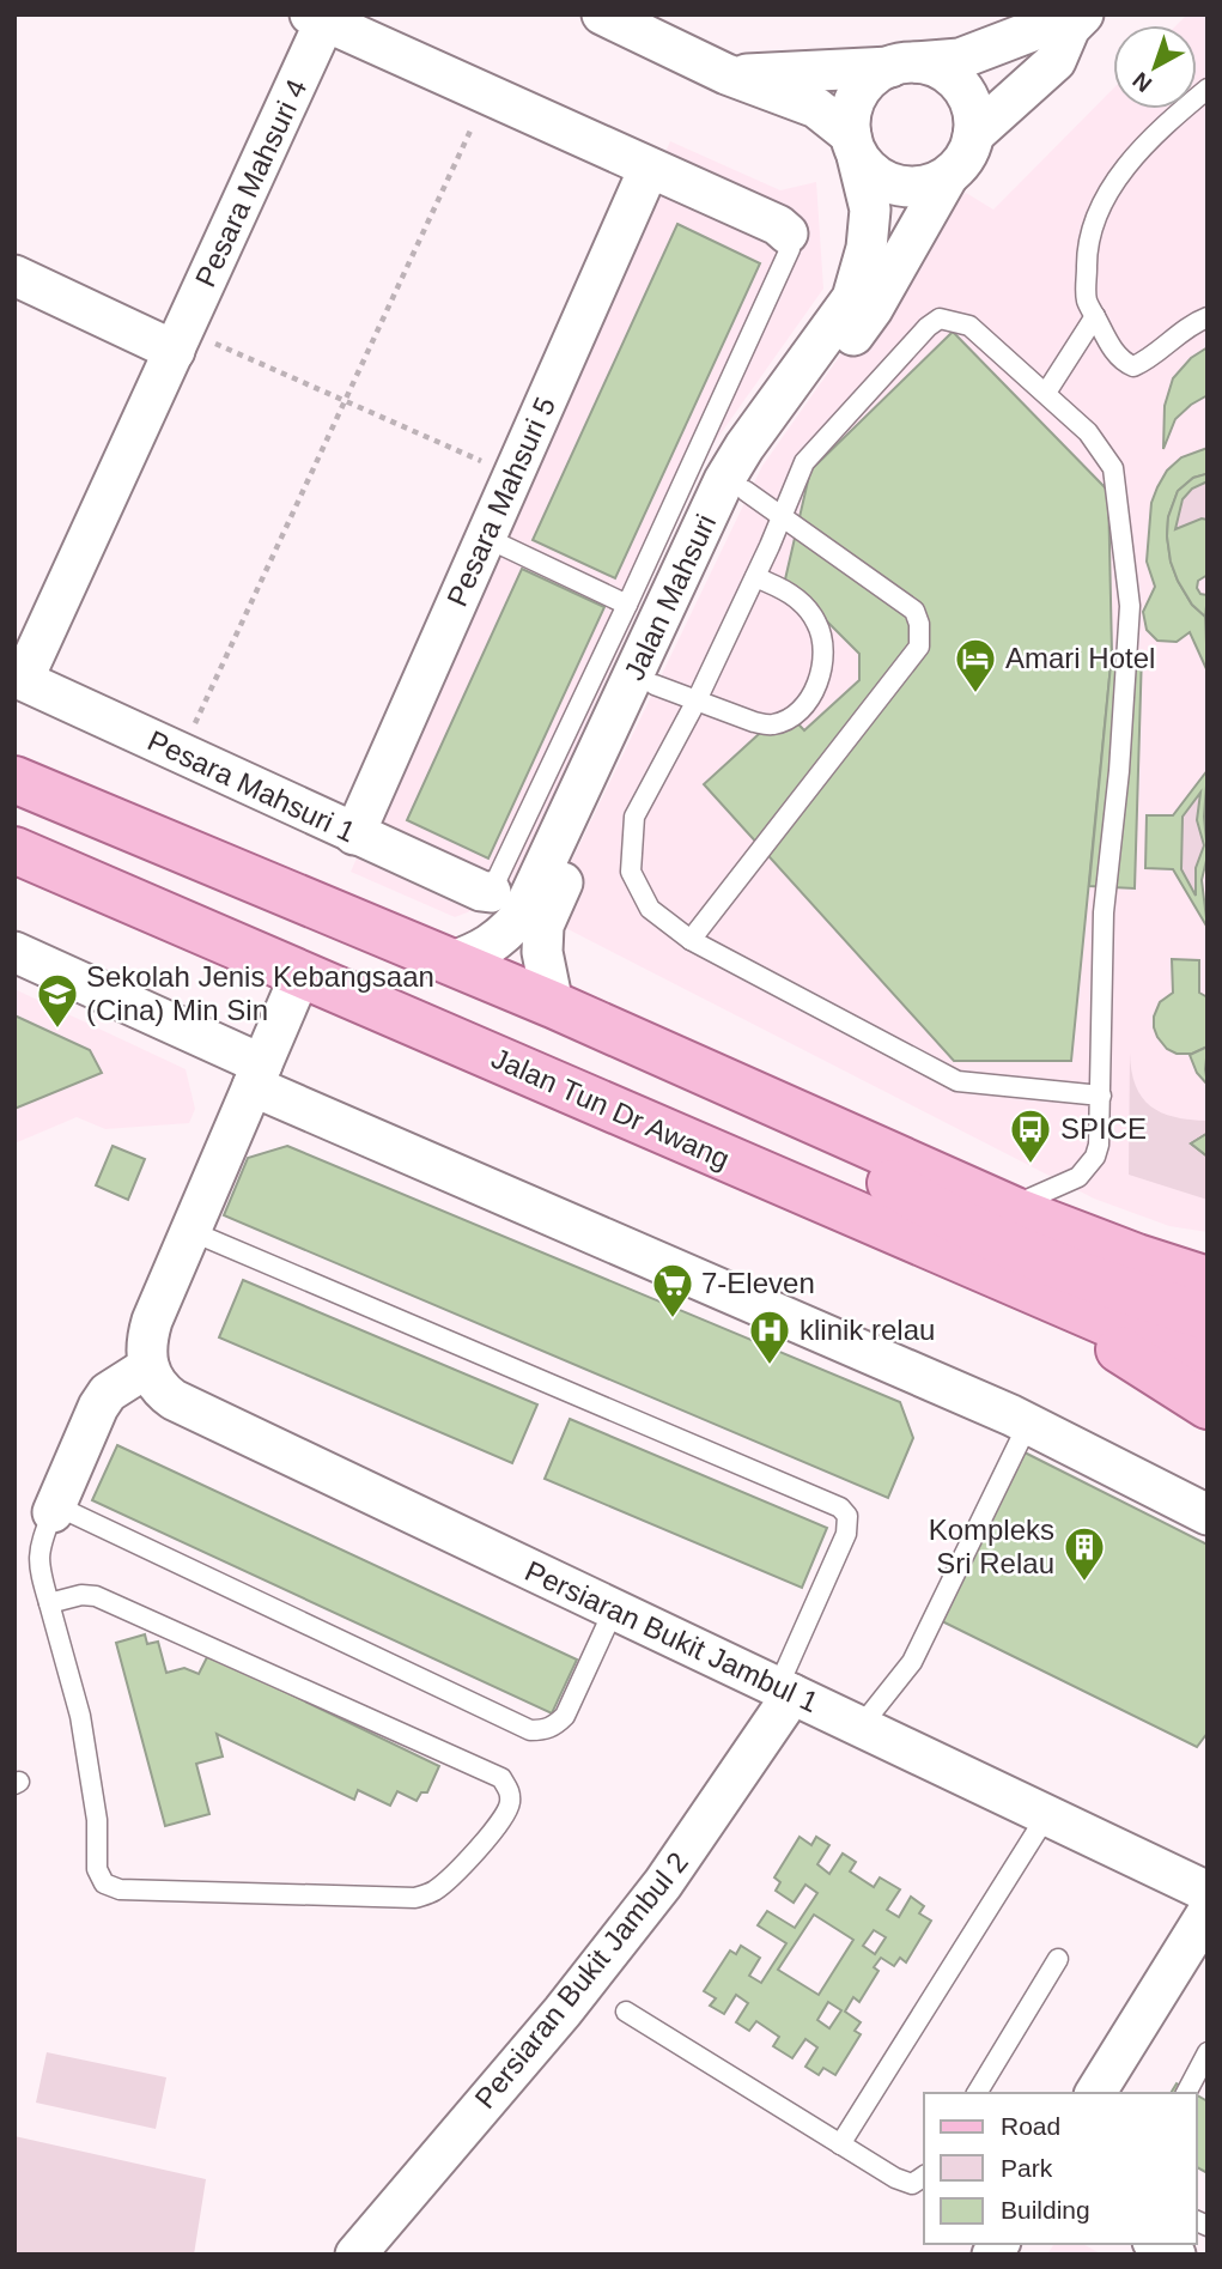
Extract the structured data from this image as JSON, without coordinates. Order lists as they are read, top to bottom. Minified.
{"streets":{"main road":["Jalan Tun Dr Awang"],"street":["Pesara Mahsuri 4","Pesara Mahsuri 5","Jalan Mahsuri","Pesara Mahsuri 1","Persiaran Bukit Jambul 1","Persiaran Bukit Jambul 2"]},"crossings":[["Pesara Mahsuri 4","Pesara Mahsuri 1"],["Pesara Mahsuri 5","Pesara Mahsuri 1"],["Jalan Mahsuri","Pesara Mahsuri 1"],["Persiaran Bukit Jambul 1","Persiaran Bukit Jambul 2"]],"places":{"hotel":["Amari Hotel"],"school or university":["Sekolah Jenis Kebangsaan (Cina) Min Sin"],"bus stop":["SPICE"],"supermarket":["7-Eleven"],"hospital":["klinik relau"],"building":["Kompleks Sri Relau"]},"legend":["Road","Park","Building"],"north":"bottom left"}
